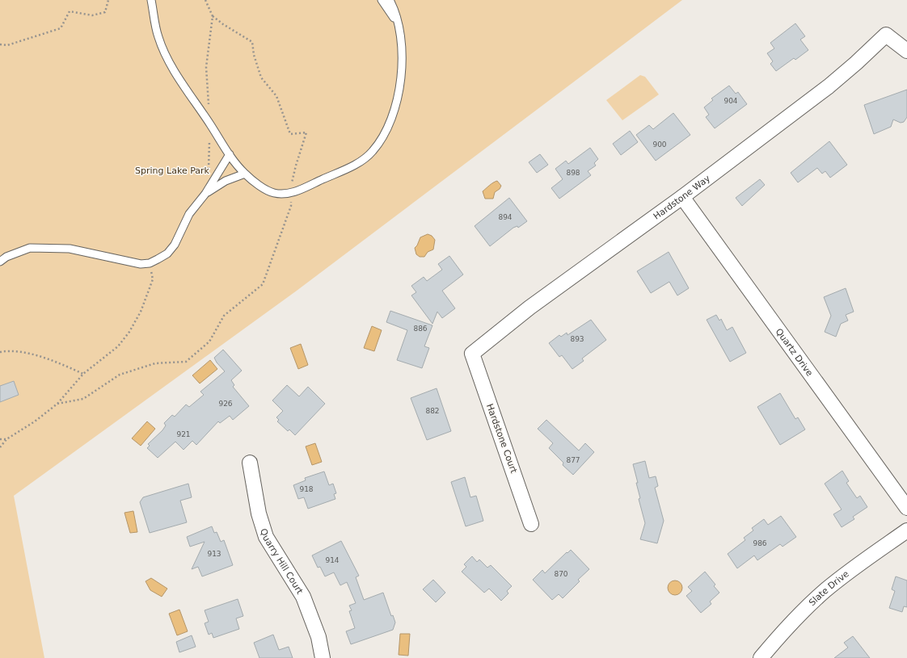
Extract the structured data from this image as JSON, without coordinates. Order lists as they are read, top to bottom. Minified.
{"streets":{"street":["Hardstone Way","Quartz Drive","Hardstone Court","Quarry Hill Court","Slate Drive"]},"crossings":[["Hardstone Way","Quartz Drive"],["Hardstone Way","Hardstone Court"]],"parks":["Spring Lake Park"],"house_numbers":["904","900","898","894","886","893","926","882","921","877","918","986","913","914","870"]}
